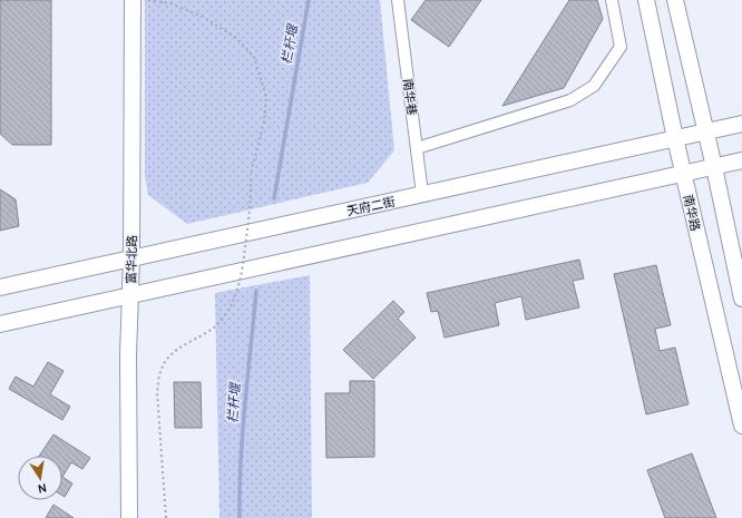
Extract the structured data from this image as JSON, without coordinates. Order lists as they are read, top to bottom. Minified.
{"streets":{"main road":["天府二街","南华路","富华北路"],"street":["南华巷"]},"crossings":[["南华巷","天府二街"],["天府二街","南华路"],["天府二街","富华北路"]],"water":["栏杆堰"],"north":"bottom"}
